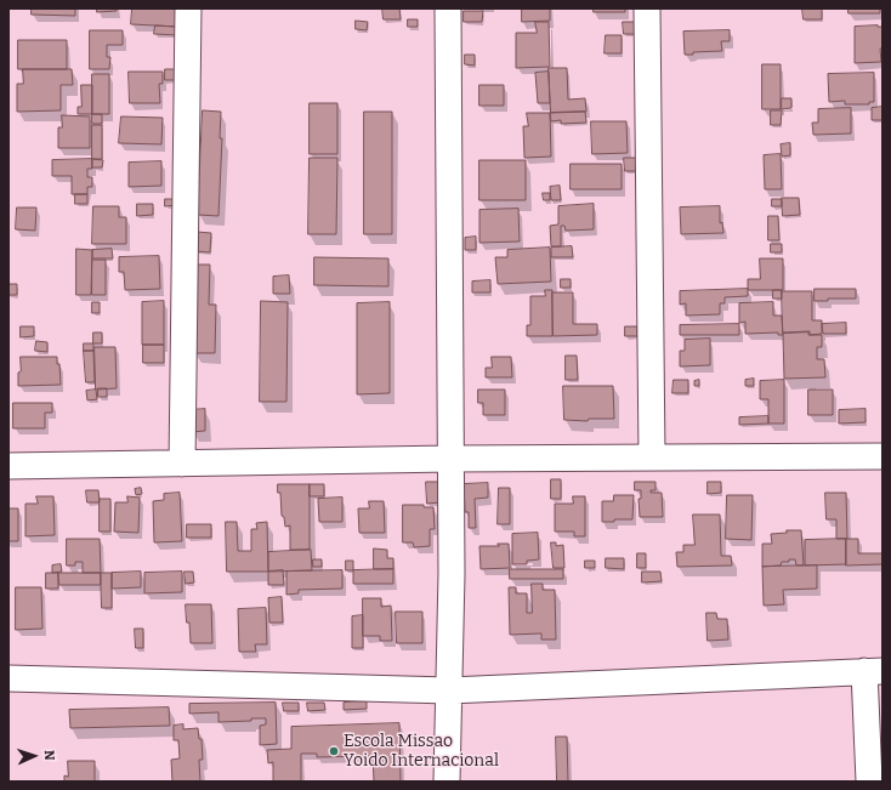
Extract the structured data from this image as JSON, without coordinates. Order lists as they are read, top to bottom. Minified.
{"places":["Escola Missao Yoido Internacional"],"north":"right"}
